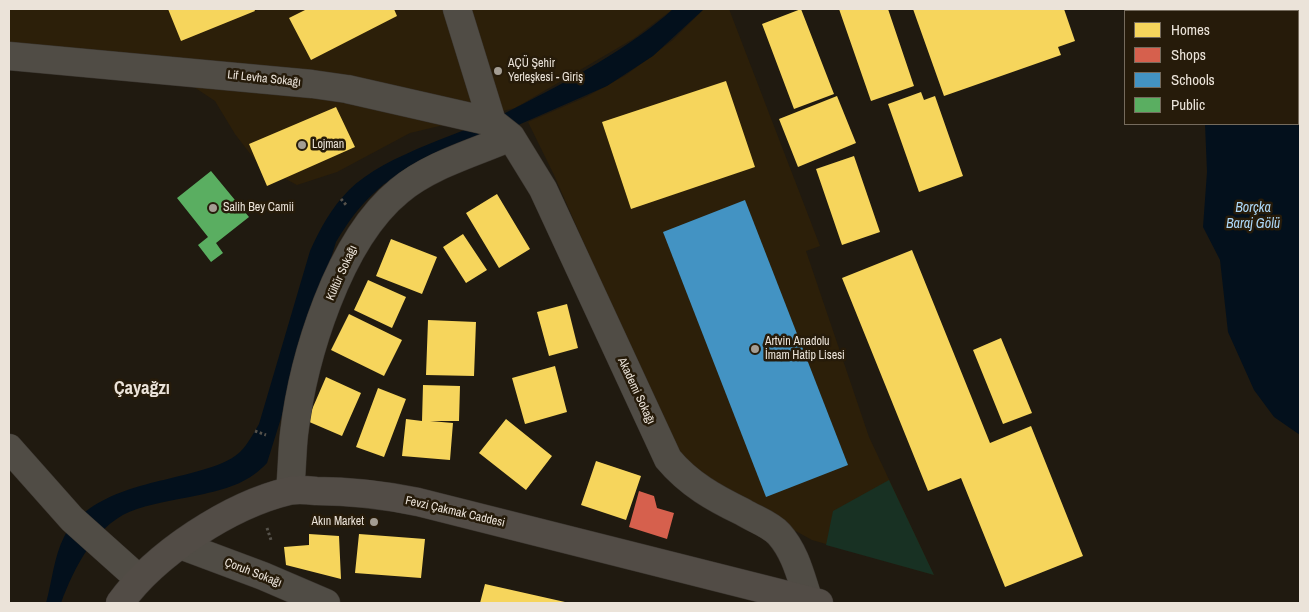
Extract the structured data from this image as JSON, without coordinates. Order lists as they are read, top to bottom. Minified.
{"streets":{"main road":["Fevzi Çakmak Caddesi"],"street":["Lif Levha Sokağı","Kültür Sokağı","Akademi Sokağı","Çoruh Sokağı"]},"crossings":[["Lif Levha Sokağı","Kültür Sokağı"],["Lif Levha Sokağı","Akademi Sokağı"],["Kültür Sokağı","Akademi Sokağı"],["Kültür Sokağı","Fevzi Çakmak Caddesi"],["Akademi Sokağı","Fevzi Çakmak Caddesi"],["Fevzi Çakmak Caddesi","Çoruh Sokağı"]],"districts":["Çayağzı"],"water":["Borçka Baraj Gölü"],"places":["AÇÜ Şehir Yerleşkesi - Giriş","Lojman","Salih Bey Camii","Artvin Anadolu İmam Hatip Lisesi","Akın Market"],"legend":["Homes","Shops","Schools","Public"]}
